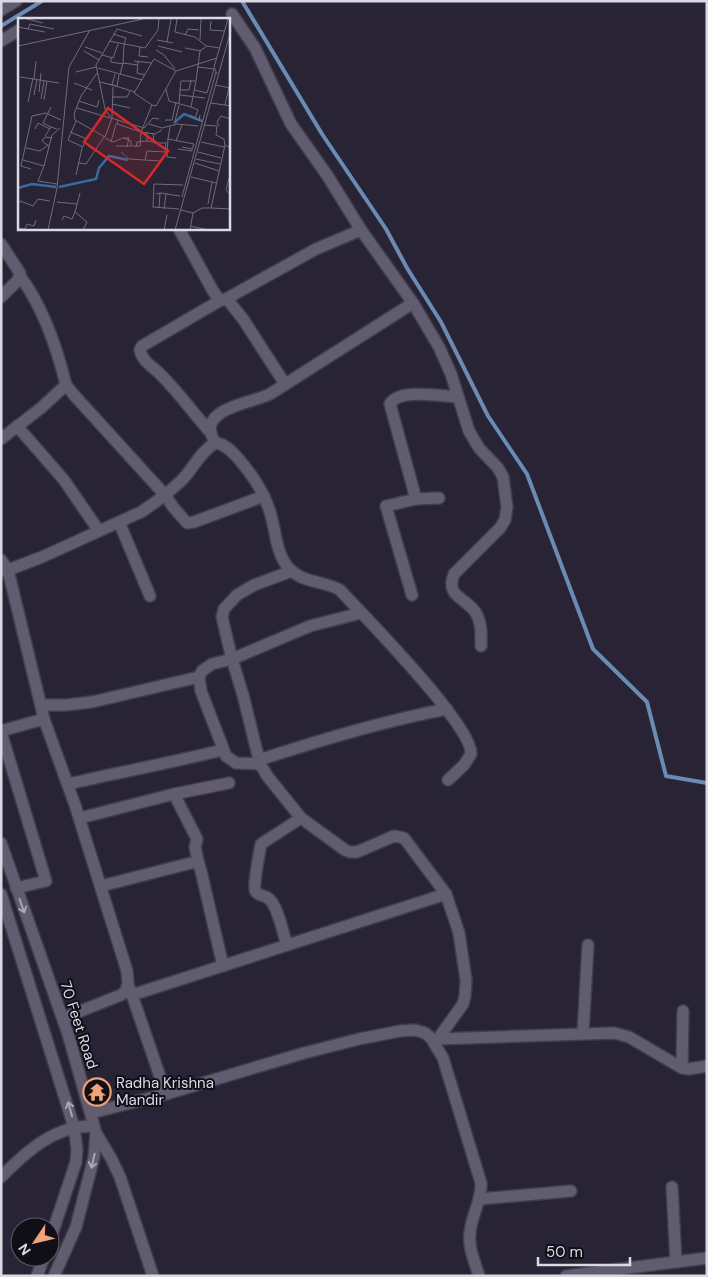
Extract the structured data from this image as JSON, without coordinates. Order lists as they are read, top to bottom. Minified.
{"streets":{"street":["70 Feet Road"]},"places":{"temple":["Radha Krishna Mandir"]},"scale_bar":"50 m","north":"bottom left"}
